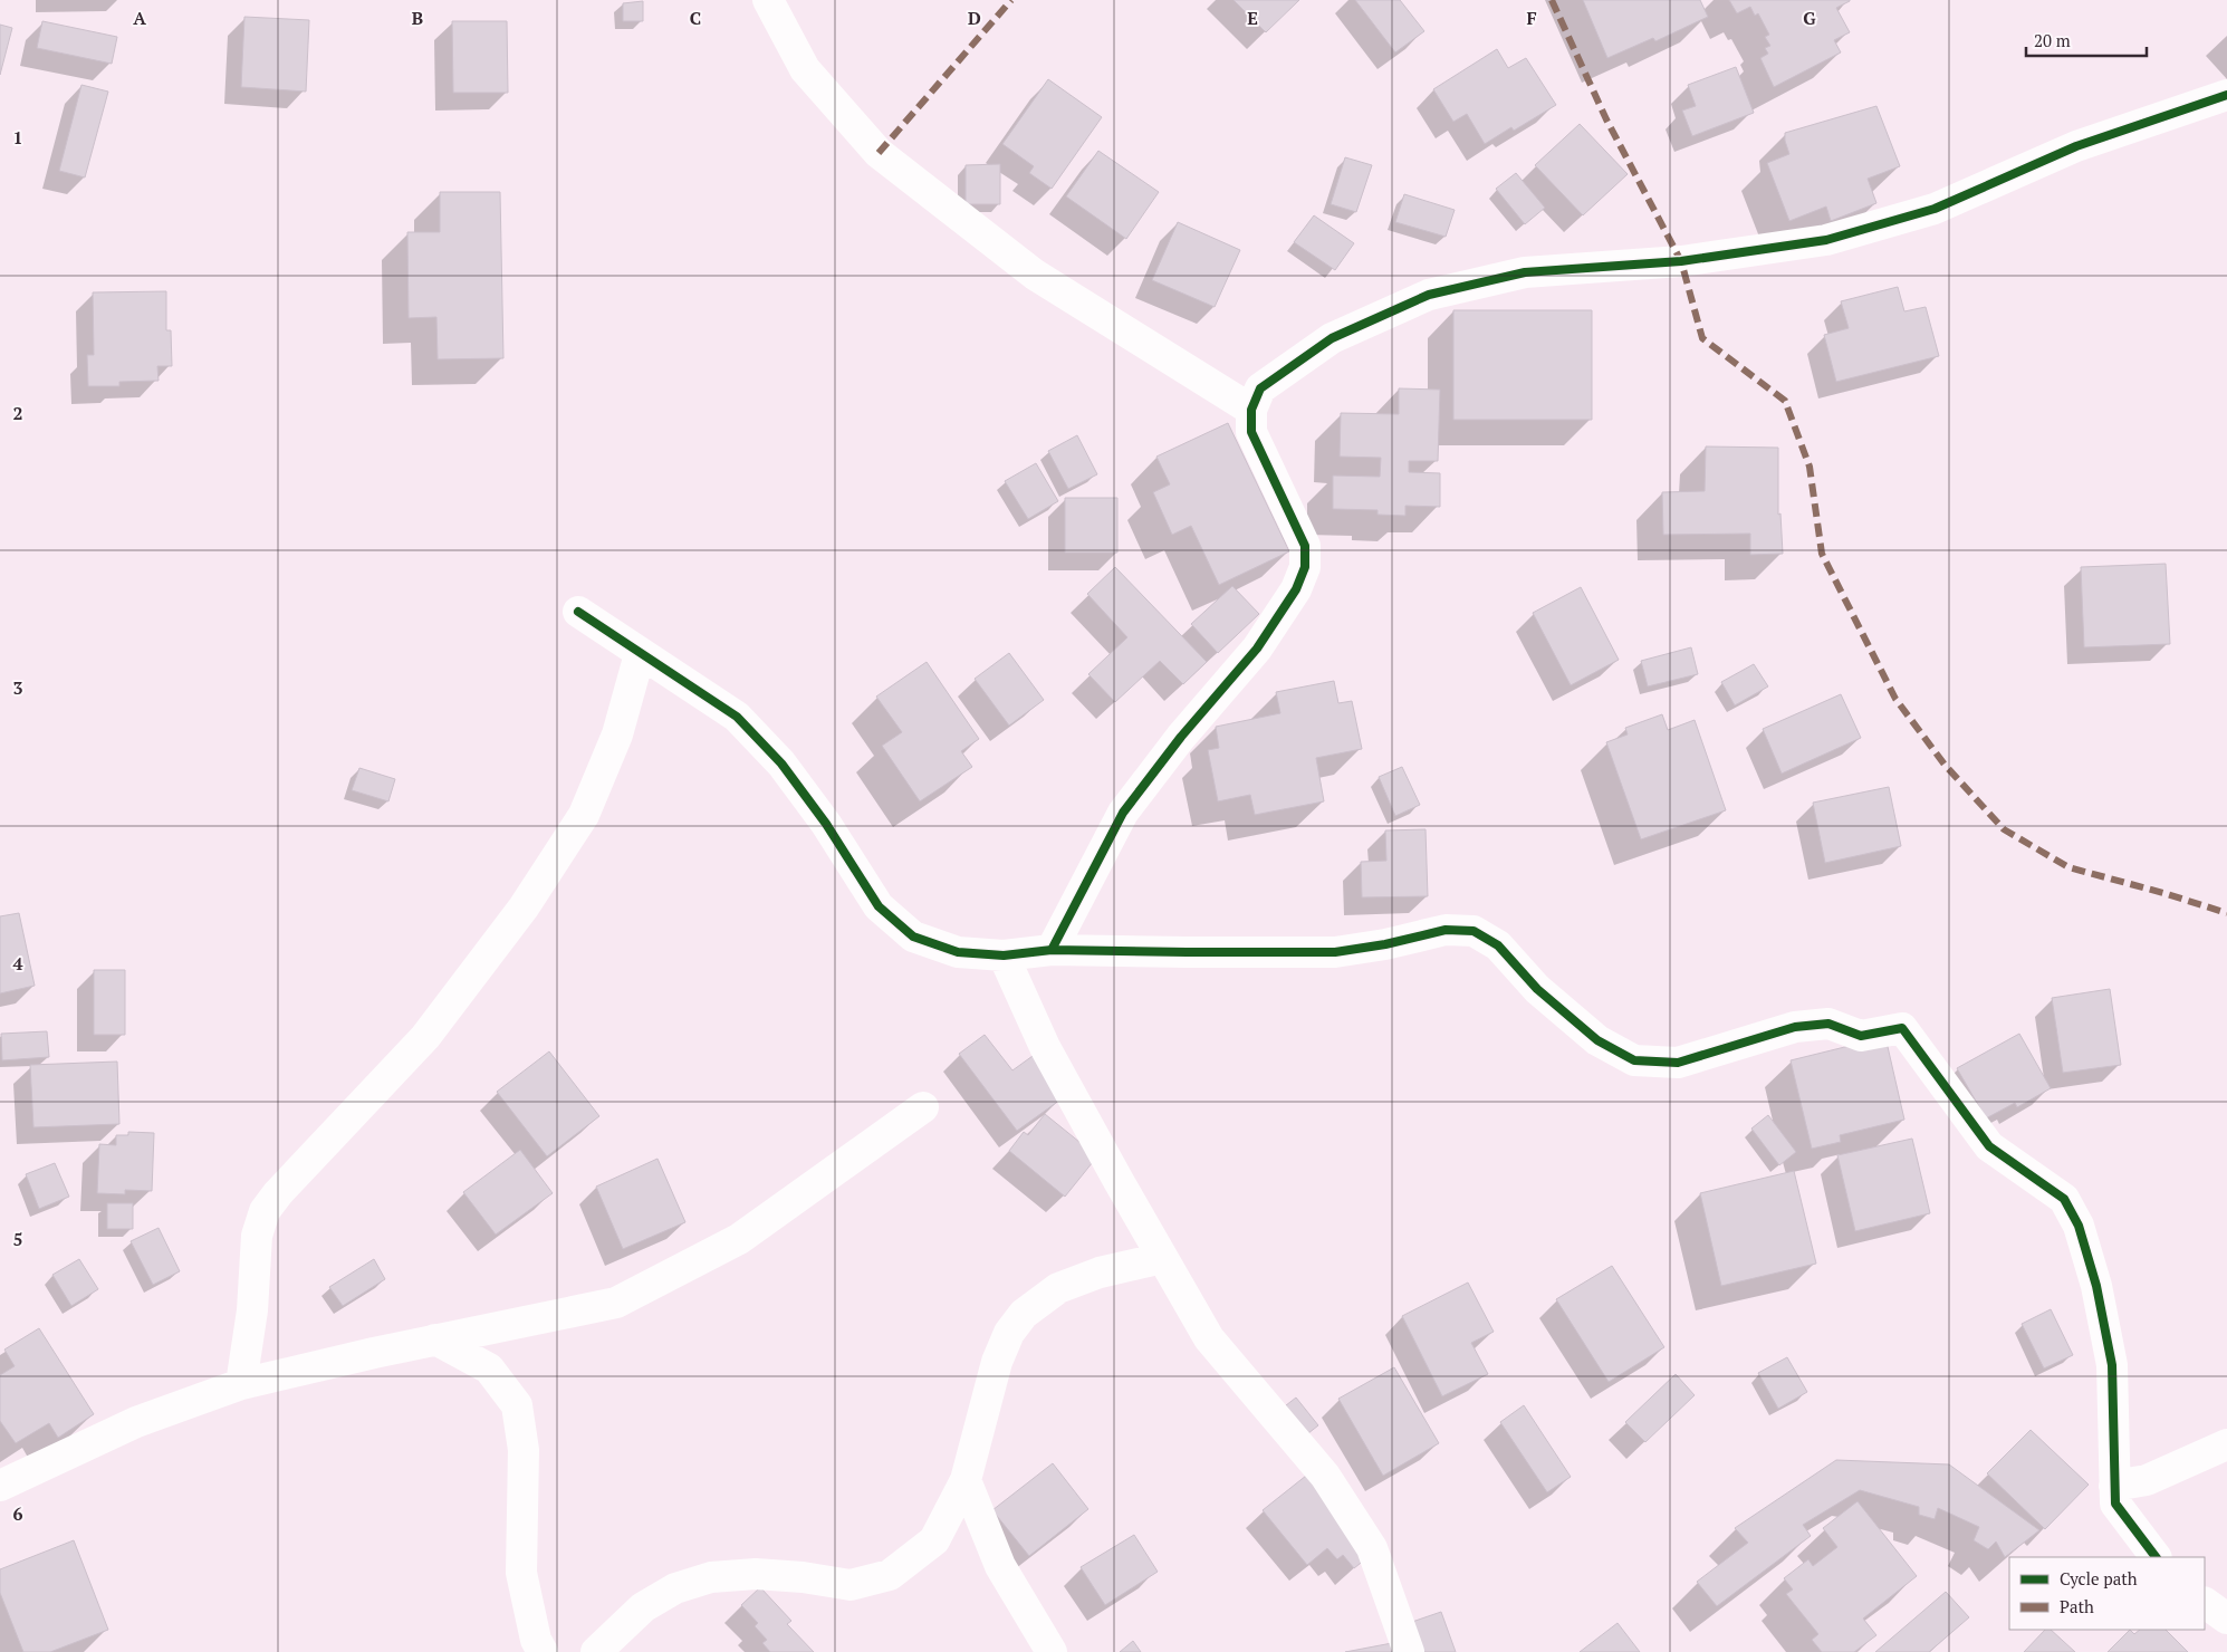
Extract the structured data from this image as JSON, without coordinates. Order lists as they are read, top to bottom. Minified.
{"legend":["Cycle path","Path"],"scale_bar":"20 m","grid":{"columns":["A","B","C","D","E","F","G"],"rows":["1","2","3","4","5","6"]}}
